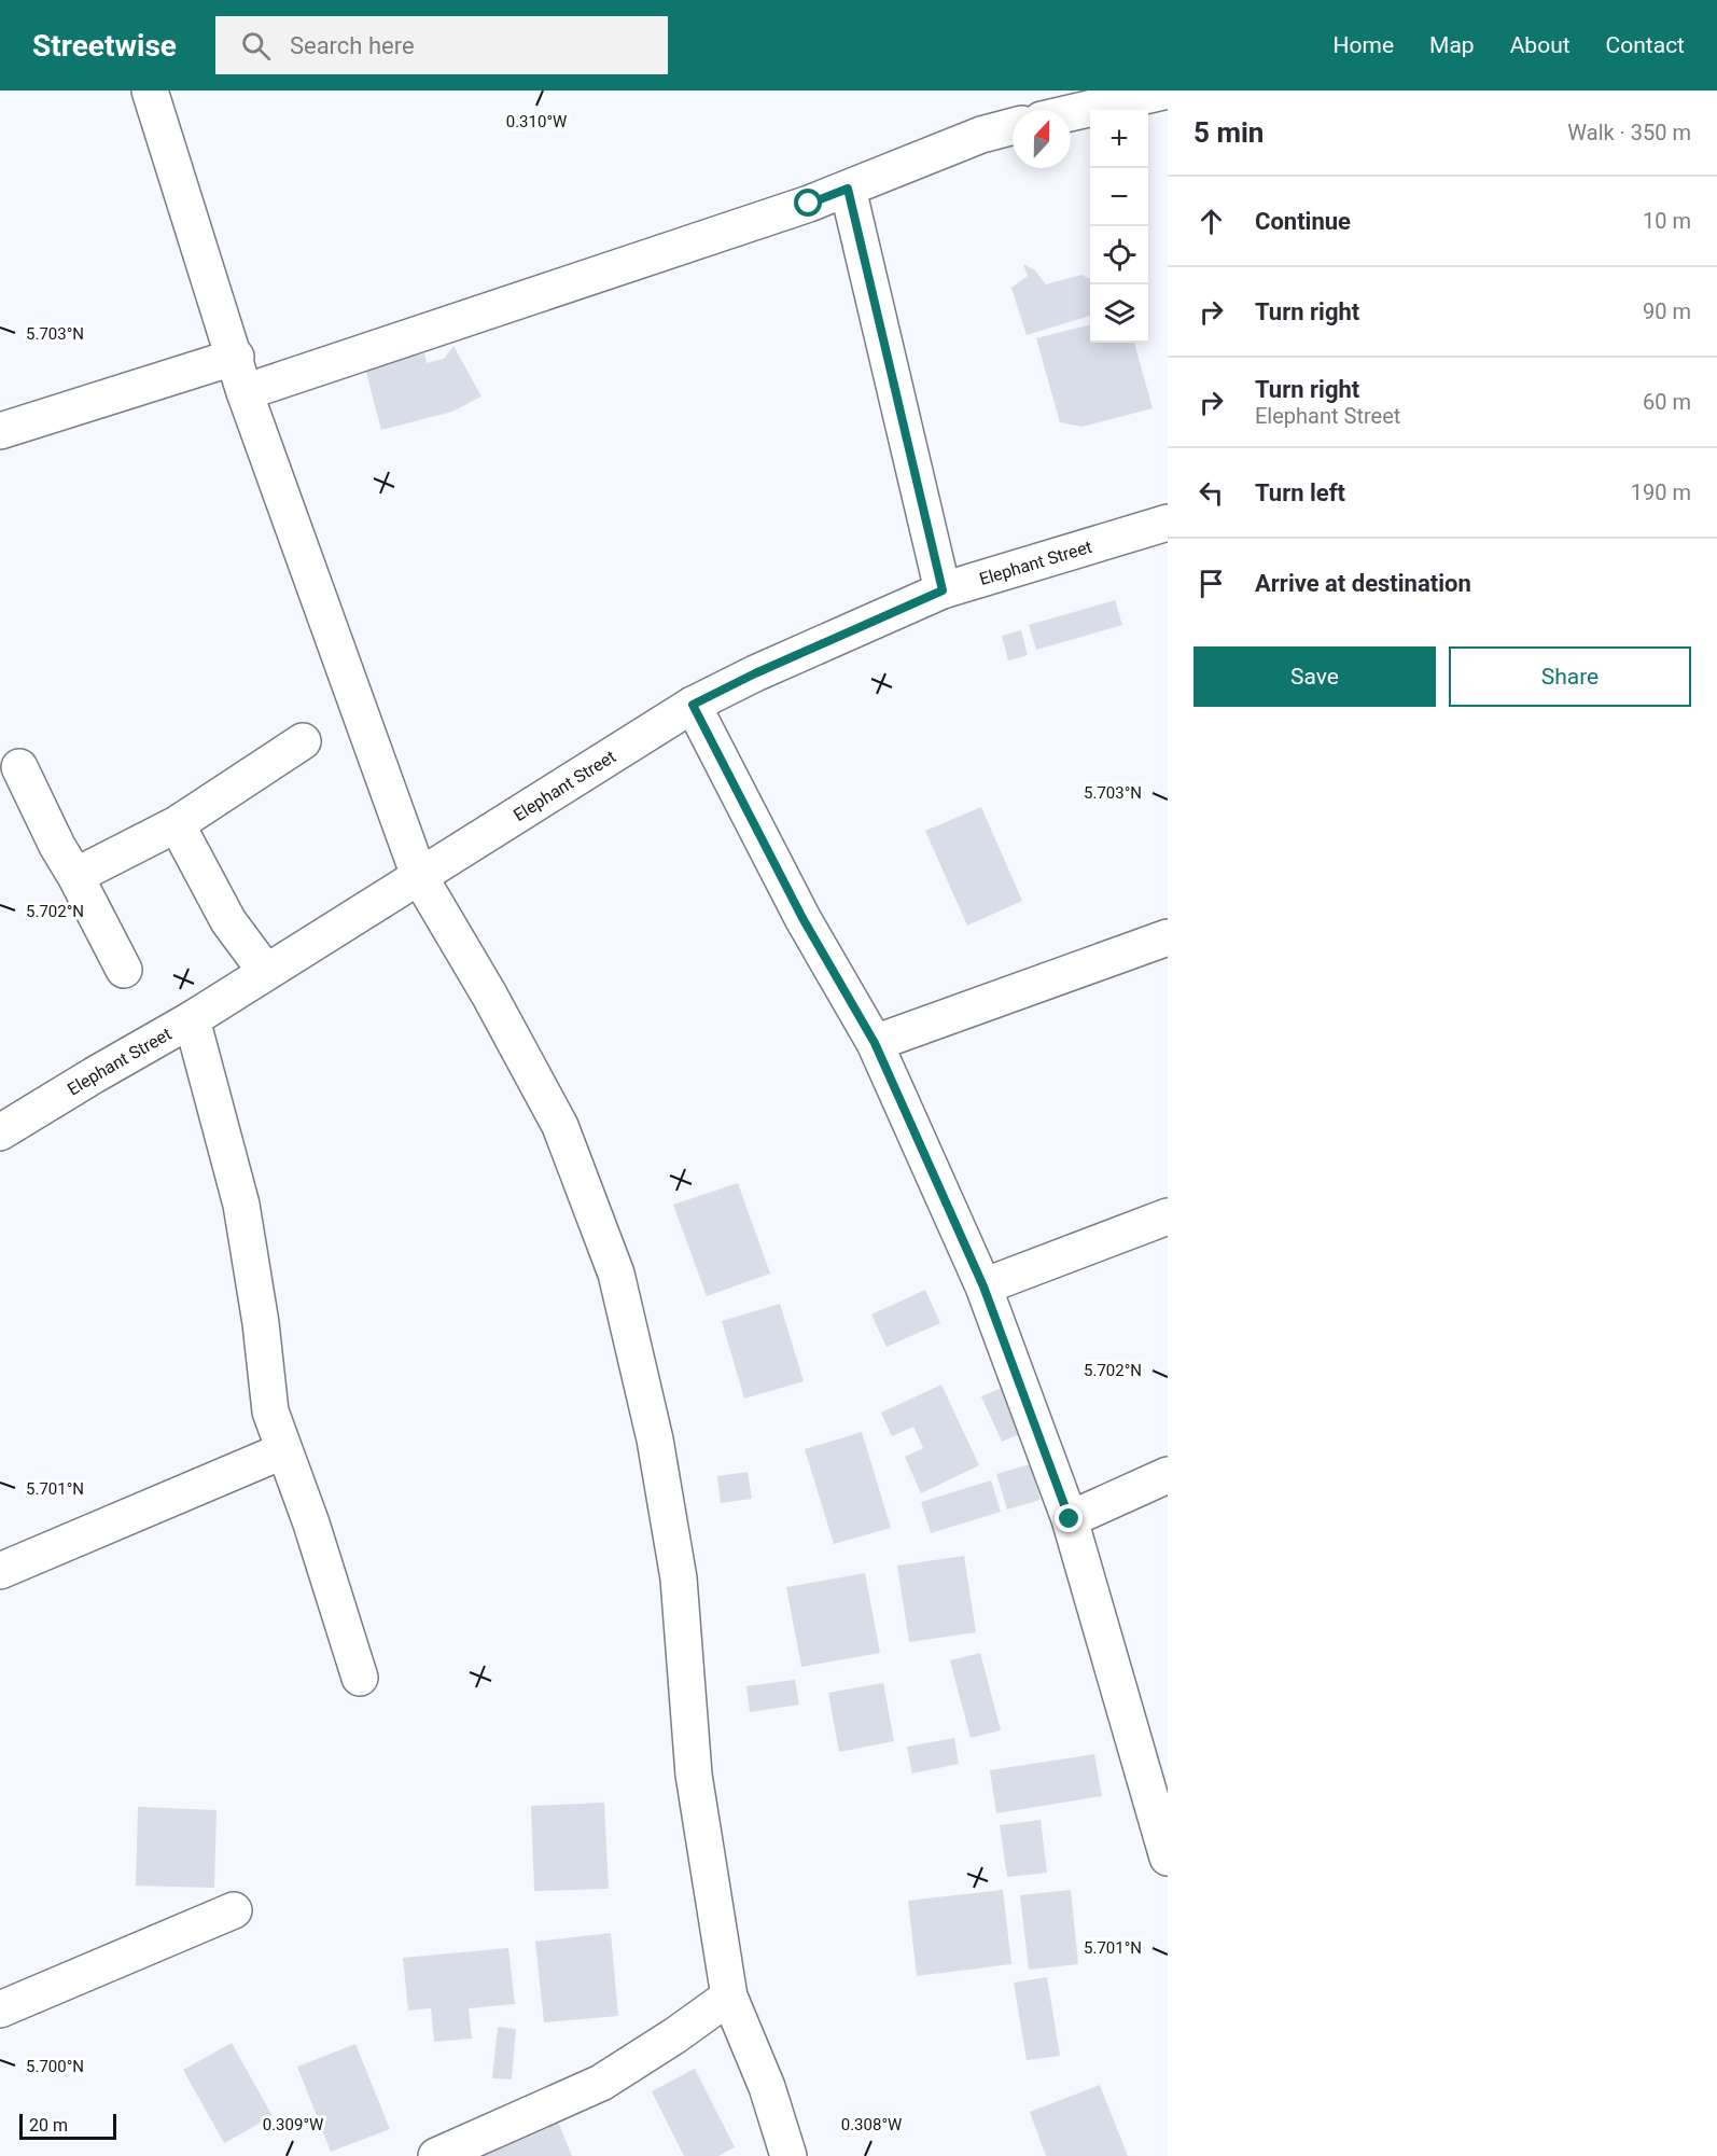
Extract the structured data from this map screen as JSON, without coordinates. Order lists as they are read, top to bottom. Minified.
{"streets":{"street":["Elephant Street"]},"scale_bar":"20 m","north":"top","page":{"header":"Streetwise","search":"Search here","nav":["Home","Map","About","Contact"],"heading":["5 min","Walk · 350 m"],"map_buttons":["+","−"],"list":[["Continue","10 m"],["Turn right","90 m"],["Turn right","Elephant Street","60 m"],["Turn left","190 m"],"Arrive at destination"],"buttons":["Save","Share"],"scale":"20 m"},"coordinates":["0.310°W","5.703°N","5.702°N","5.701°N","5.700°N","0.309°W","0.308°W"]}
